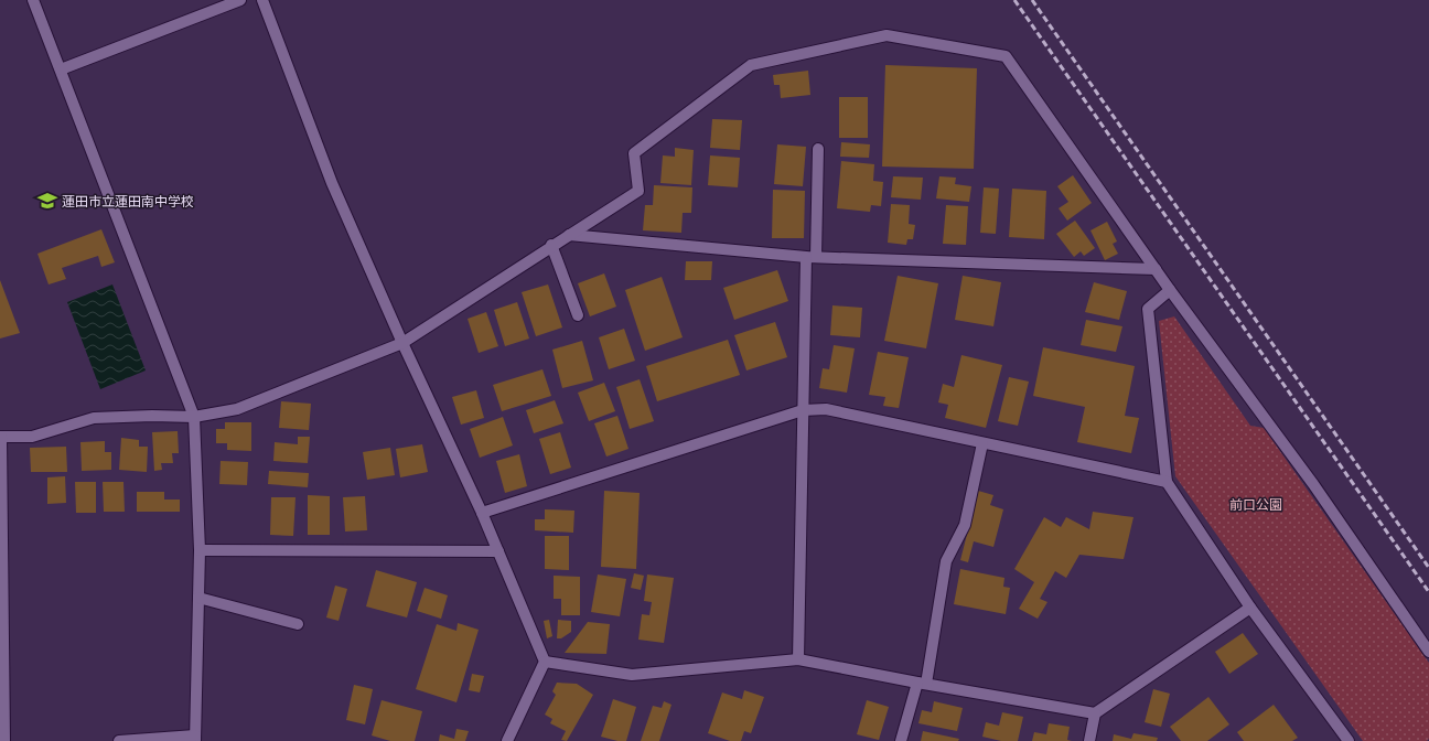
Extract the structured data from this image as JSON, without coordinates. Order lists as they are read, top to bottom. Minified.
{"parks":["前口公園"],"places":{"school or university":["蓮田市立蓮田南中学校"]}}
